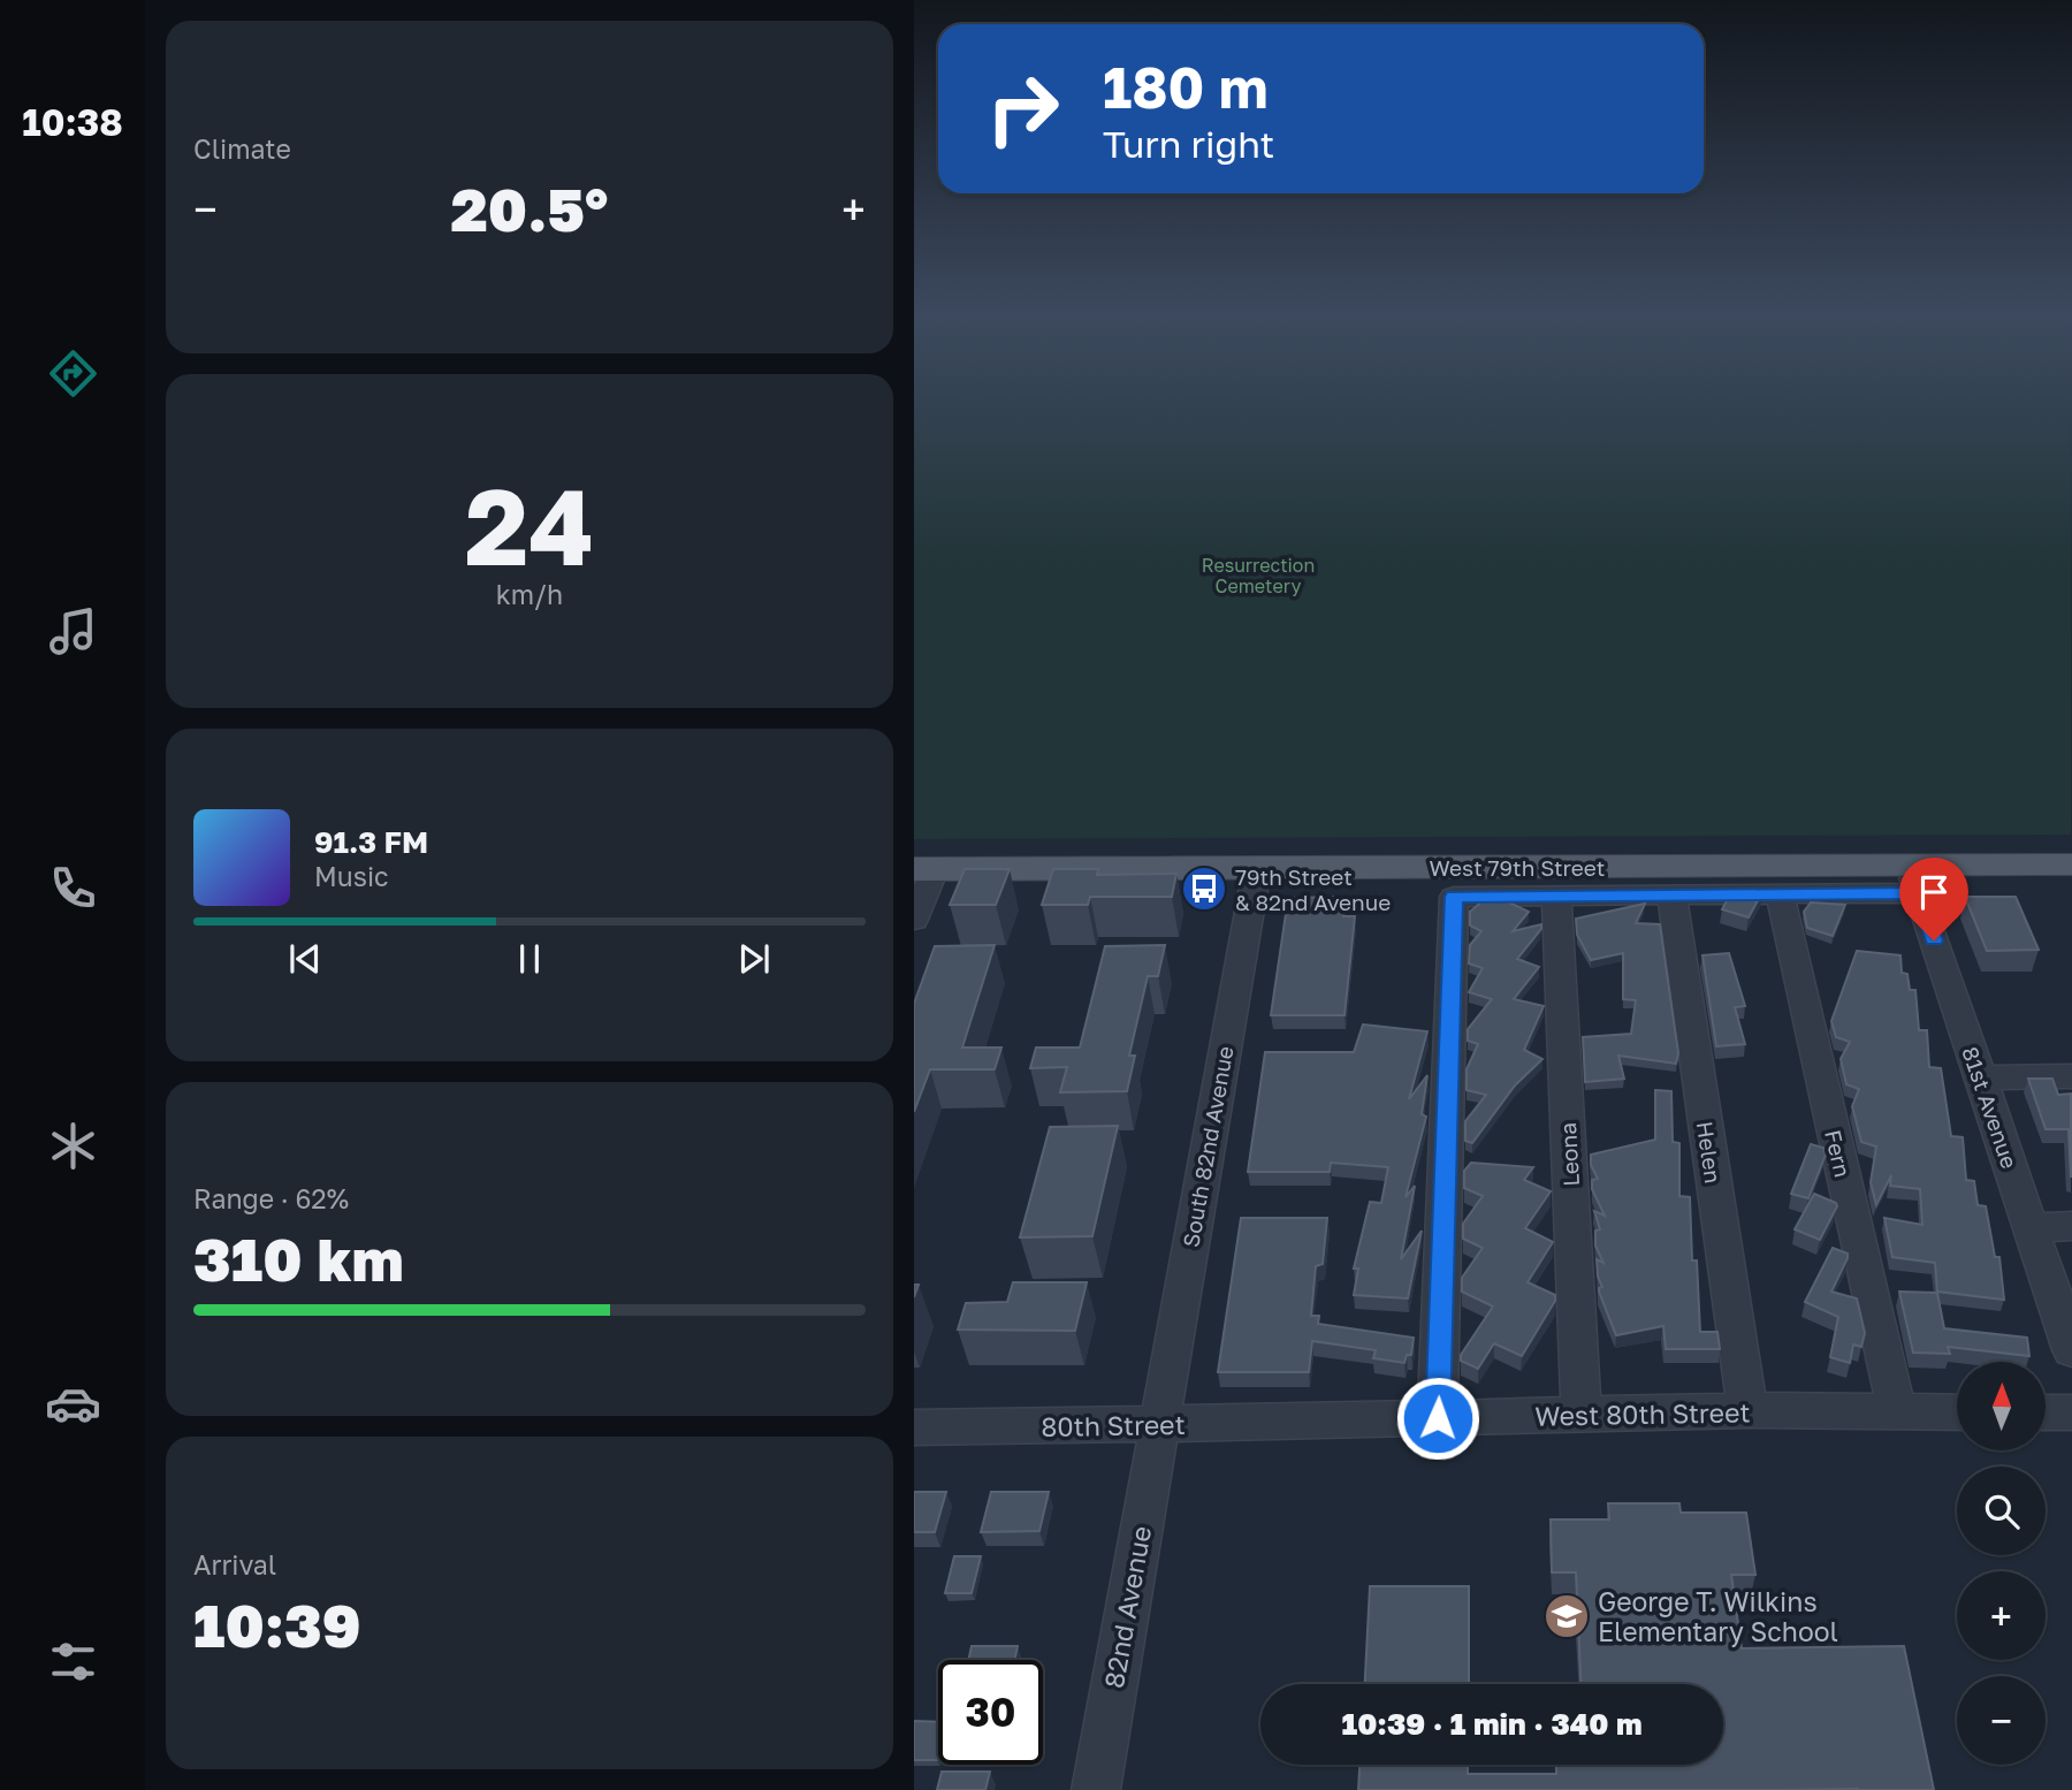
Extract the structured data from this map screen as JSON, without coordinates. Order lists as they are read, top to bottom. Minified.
{"streets":{"main road":["West 79th Street"],"street":["81st Avenue","South 82nd Avenue","Helen","Fern","Leona","West 80th Street","80th Street","82nd Avenue"]},"crossings":[["West 79th Street","81st Avenue"],["West 79th Street","South 82nd Avenue"],["South 82nd Avenue","80th Street"],["South 82nd Avenue","82nd Avenue"],["Helen","West 80th Street"],["Fern","West 80th Street"],["Leona","West 80th Street"],["West 80th Street","80th Street"],["80th Street","82nd Avenue"]],"parks":["Resurrection Cemetery"],"places":{"bus stop":["79th Street & 82nd Avenue"],"school or university":["George T. Wilkins Elementary School"]},"north":"top","page":{"tabs":"10:38","tile":["Climate",["24","km/h"],["Range · 62%","310 km"],["Arrival","10:39"]],"turn":["180 m","Turn right"],"heat":["−","20.5°","+"],"song":["91.3 FM","Music"],"map_buttons":["+","−"],"limit":"30","trip":"10:39 · 1 min · 340 m"}}
